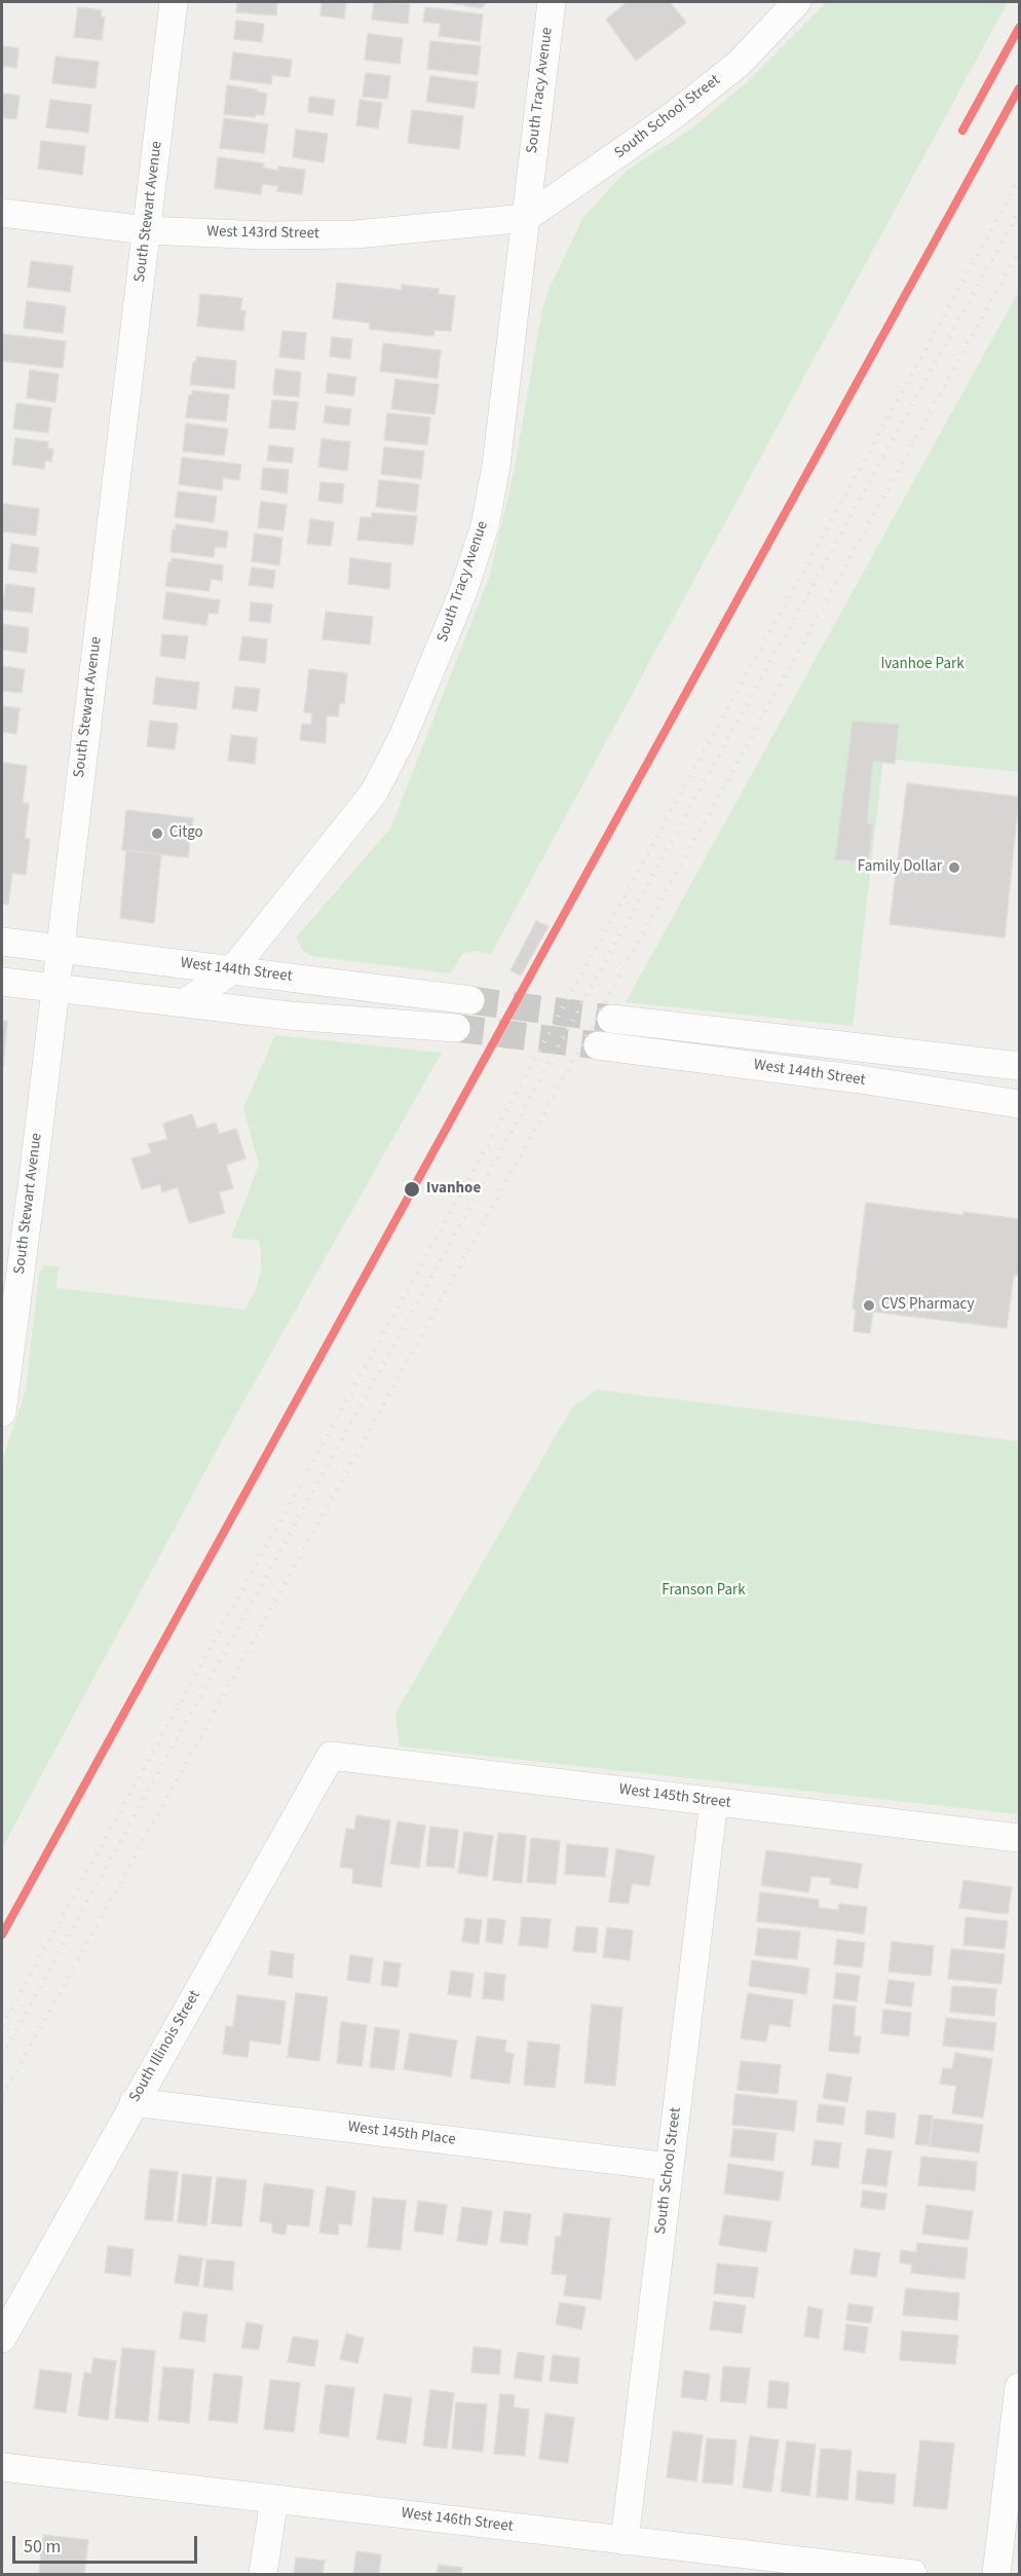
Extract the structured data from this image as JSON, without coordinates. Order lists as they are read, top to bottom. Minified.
{"streets":{"street":["South Tracy Avenue","South School Street","South Stewart Avenue","West 143rd Street","West 144th Street","West 145th Street","South Illinois Street","West 145th Place","West 146th Street"]},"crossings":[["South Tracy Avenue","South School Street"],["South Tracy Avenue","West 143rd Street"],["South Tracy Avenue","West 144th Street"],["South School Street","West 143rd Street"],["South School Street","West 145th Street"],["South School Street","West 145th Place"],["South School Street","West 146th Street"],["South Stewart Avenue","West 143rd Street"],["South Stewart Avenue","West 144th Street"],["West 145th Street","South Illinois Street"],["South Illinois Street","West 145th Place"]],"parks":["Ivanhoe Park","Franson Park"],"places":["Citgo","Family Dollar","Ivanhoe","CVS Pharmacy"],"scale_bar":"50 m"}
